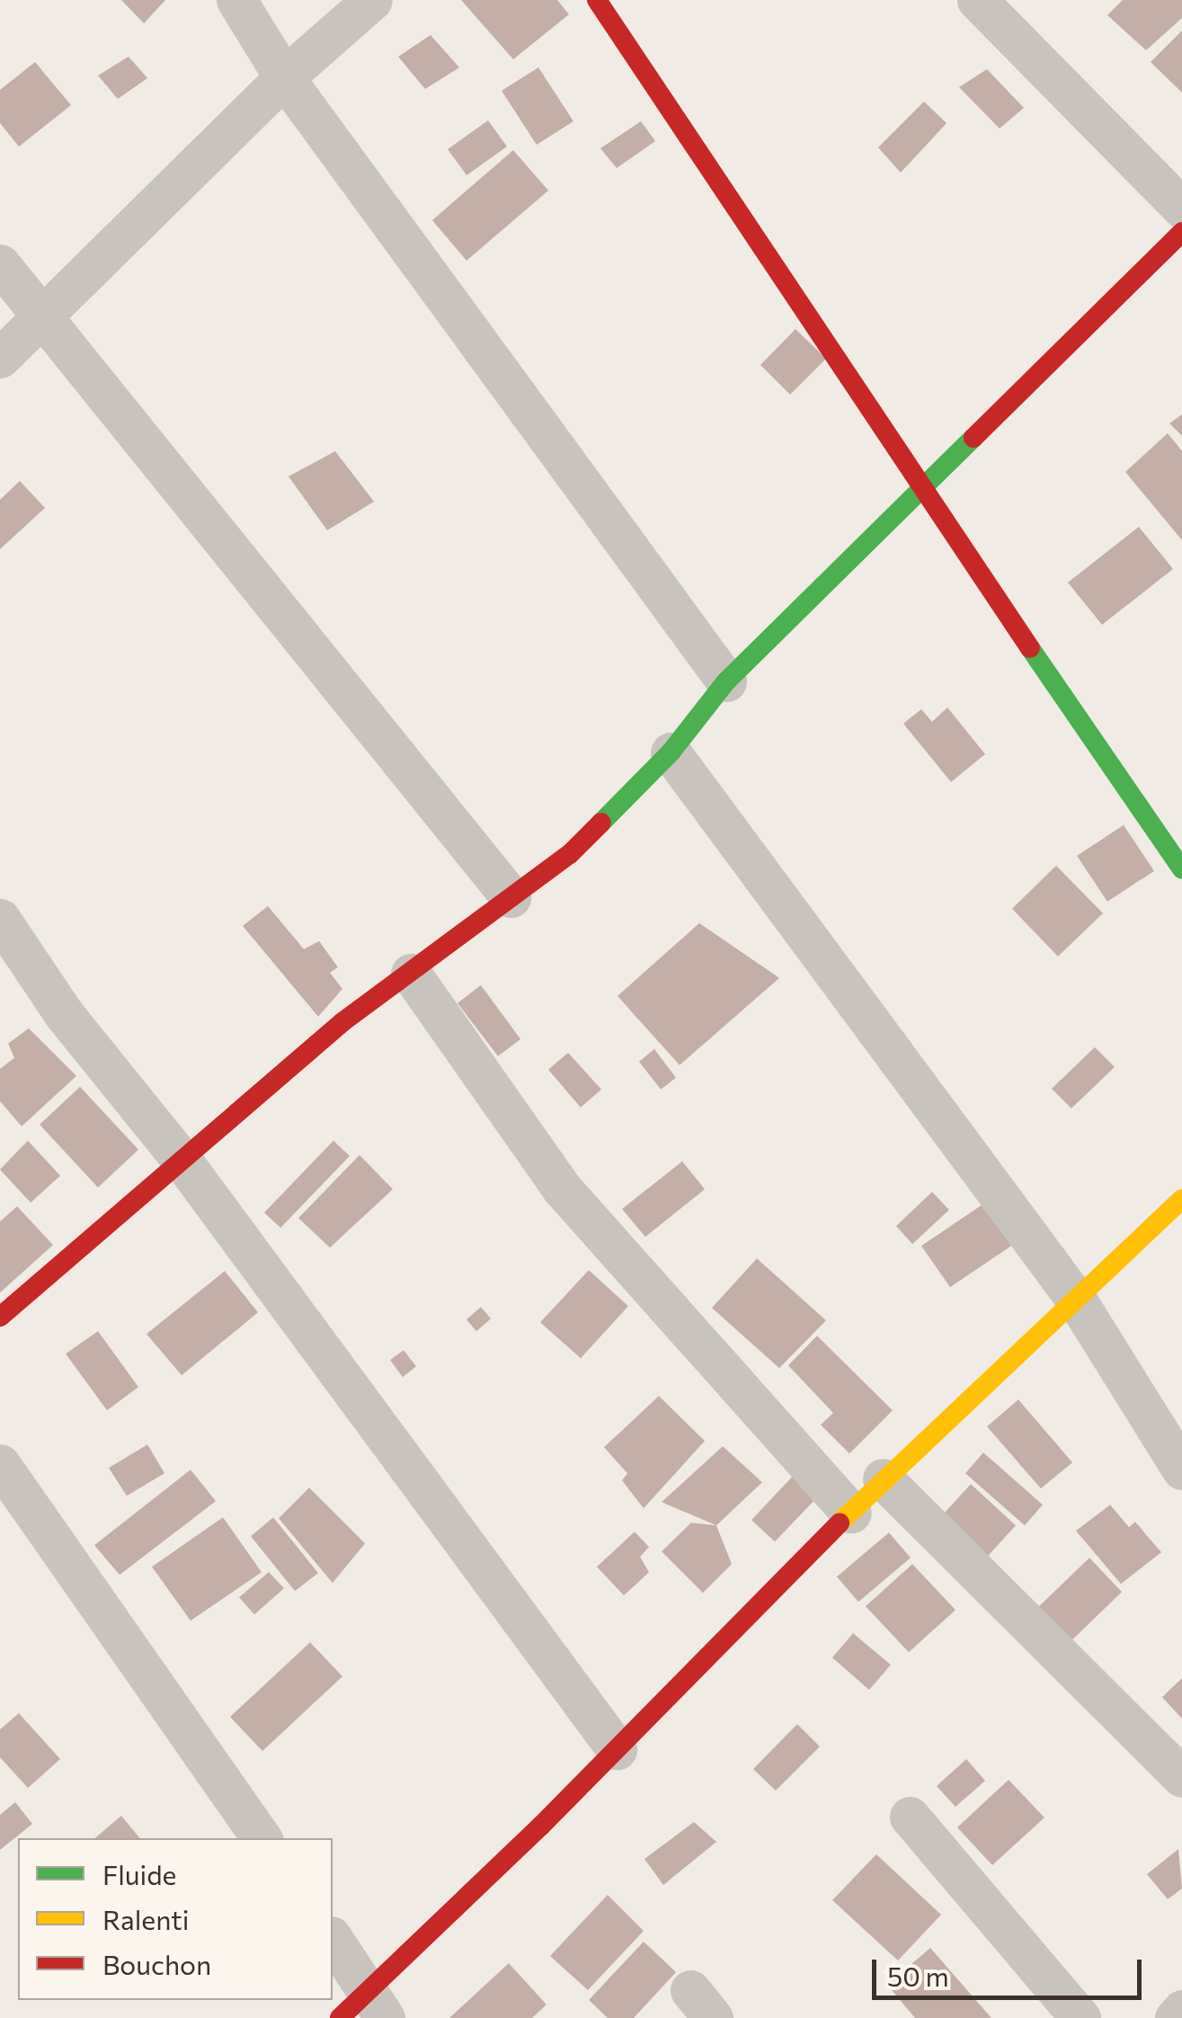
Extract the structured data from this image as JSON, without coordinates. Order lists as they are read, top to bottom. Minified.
{"legend":["Fluide","Ralenti","Bouchon"],"scale_bar":"50 m"}
